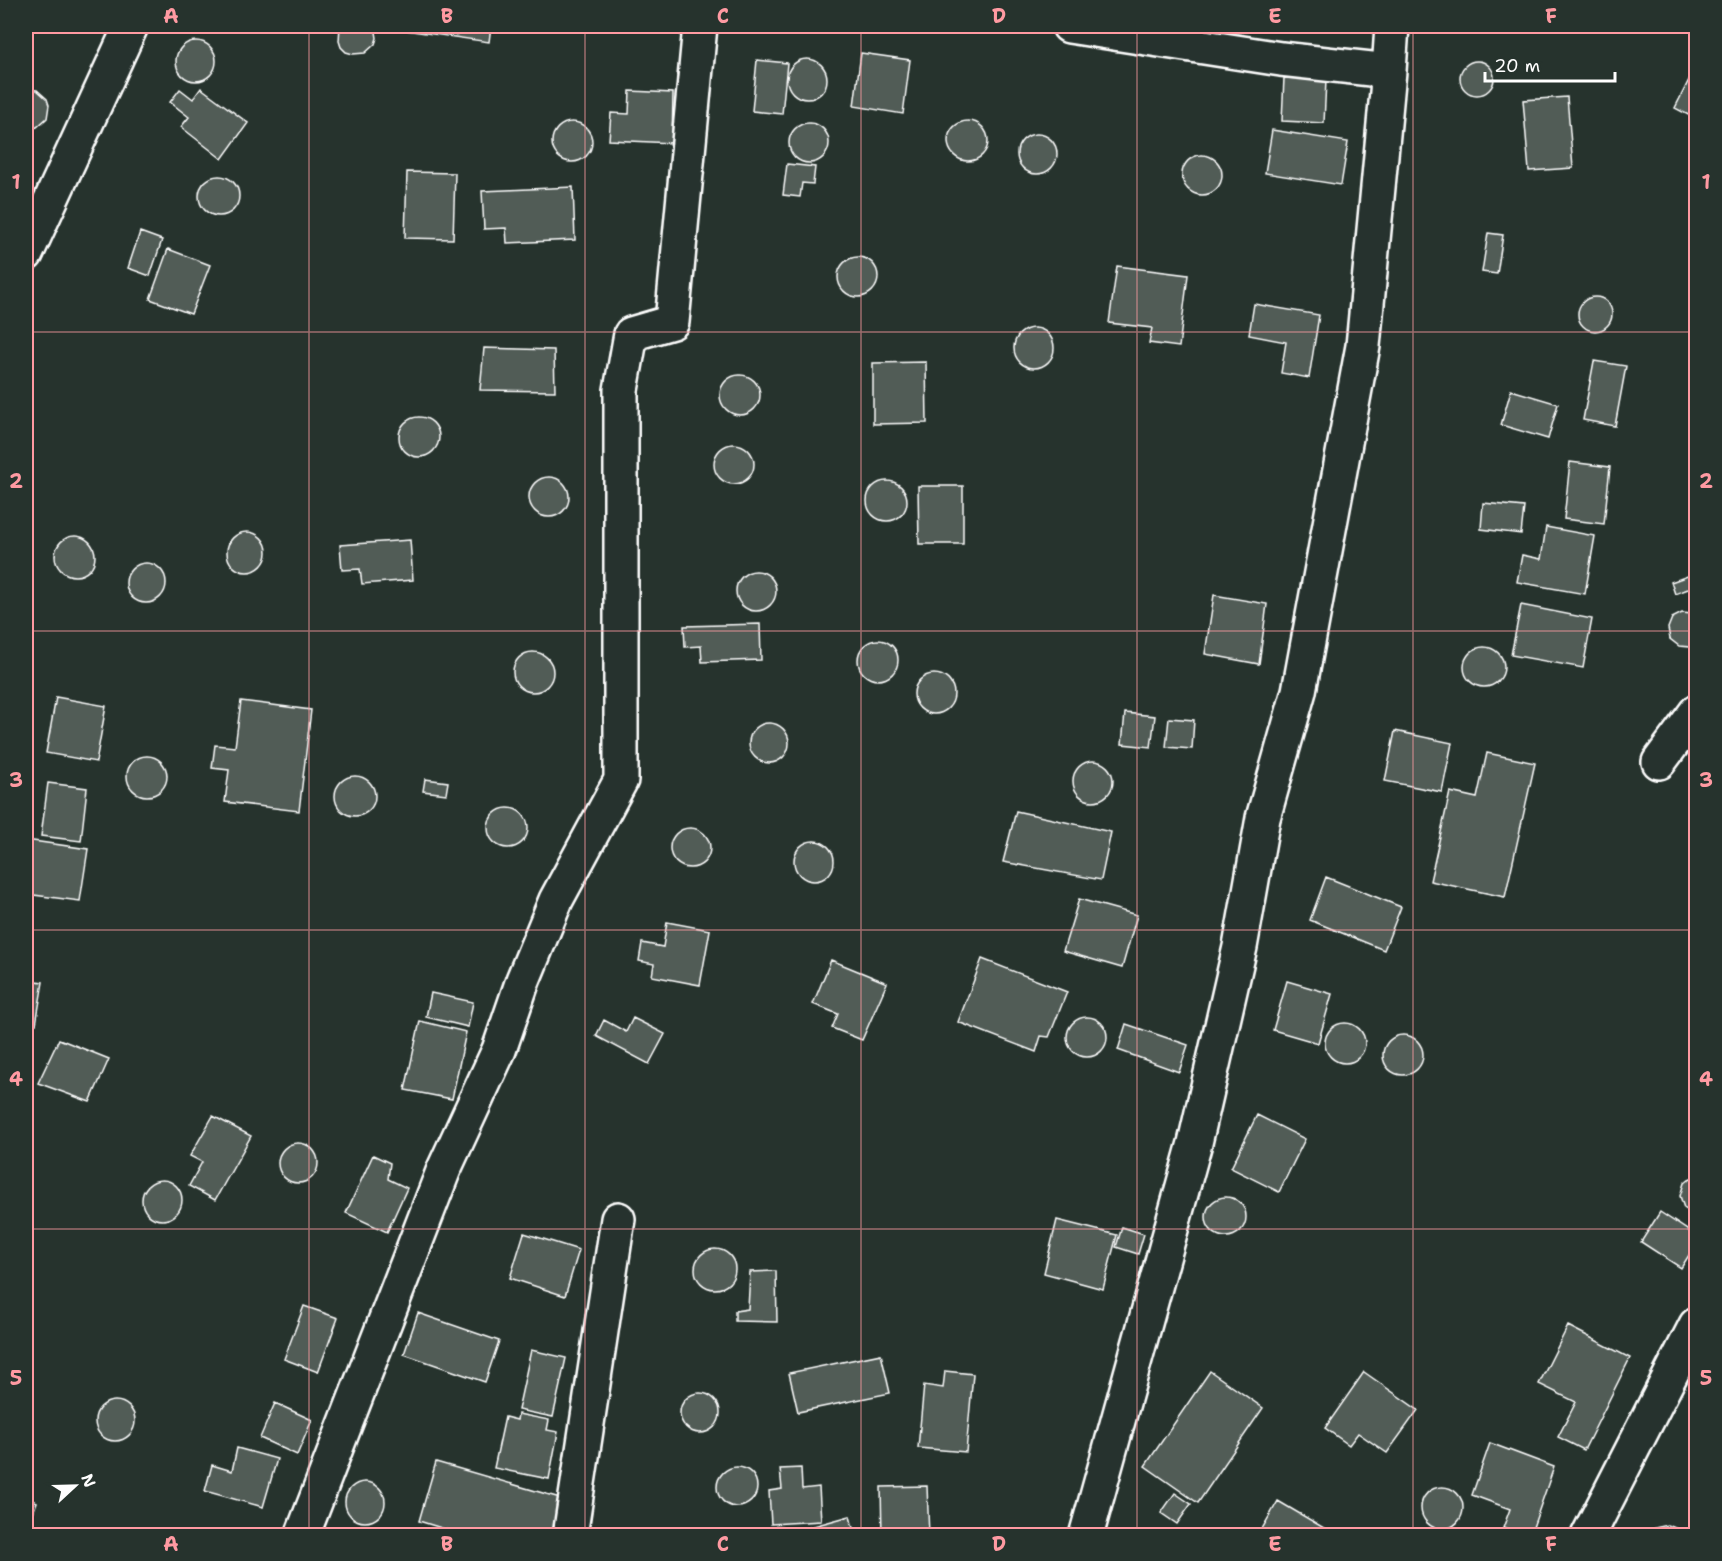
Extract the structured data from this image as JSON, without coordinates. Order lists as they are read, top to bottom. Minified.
{"scale_bar":"20 m","north":"right","grid":{"columns":["A","B","C","D","E","F"],"rows":["1","2","3","4","5"]}}
